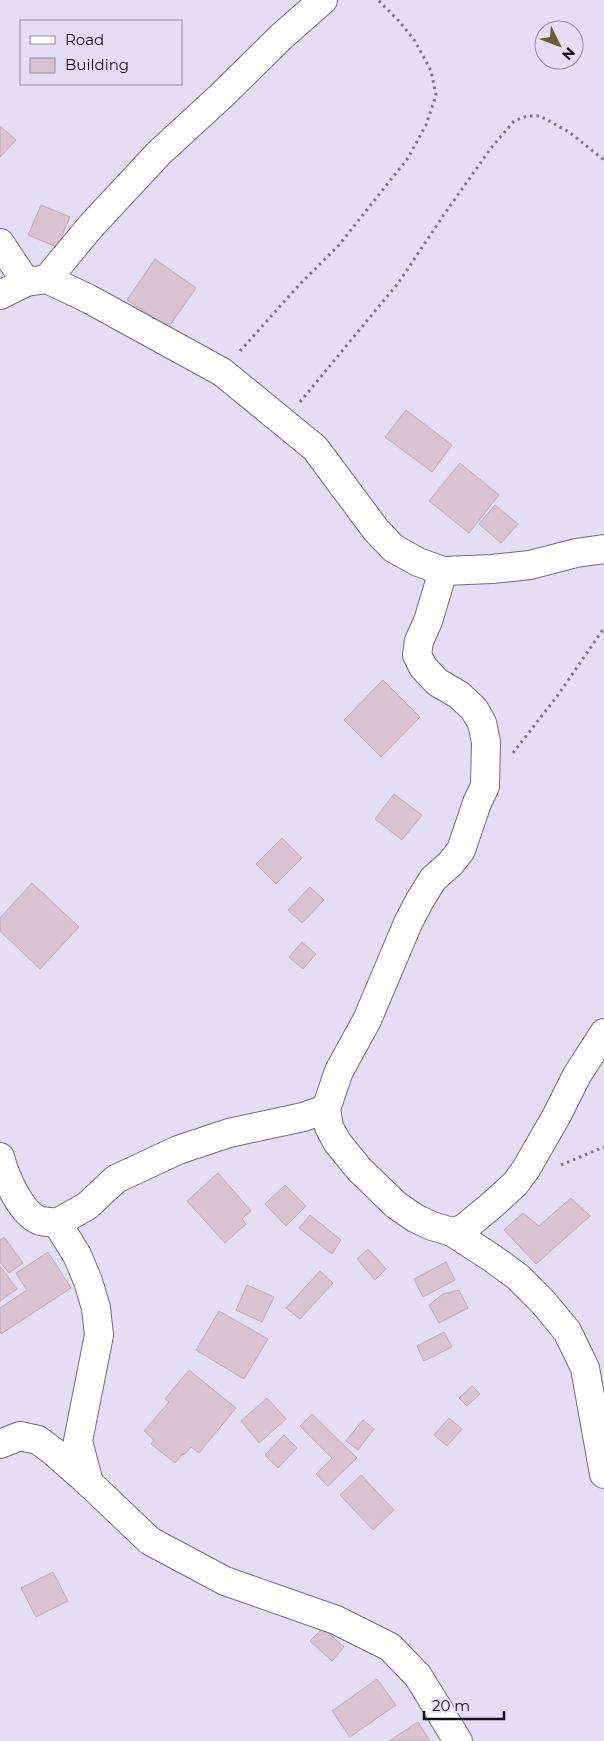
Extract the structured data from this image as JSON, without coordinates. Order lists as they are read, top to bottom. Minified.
{"legend":["Road","Building"],"scale_bar":"20 m","north":"bottom right"}
